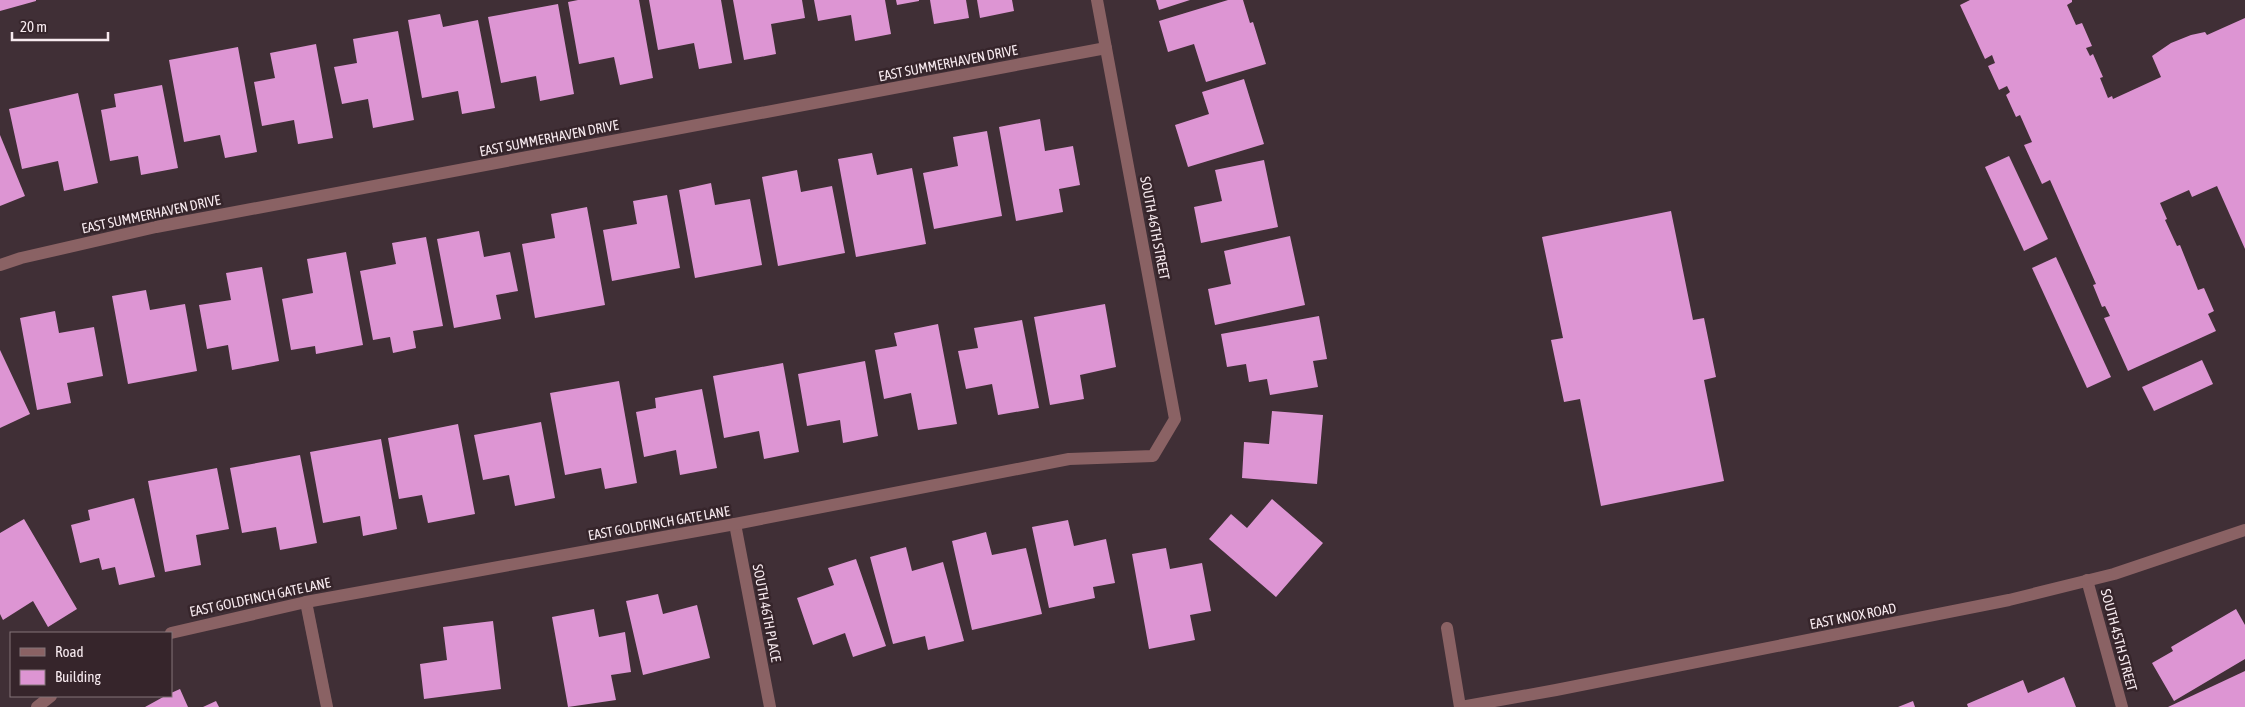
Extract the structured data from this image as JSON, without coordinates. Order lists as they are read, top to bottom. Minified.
{"streets":{"street":["EAST SUMMERHAVEN DRIVE","SOUTH 46TH STREET","EAST GOLDFINCH GATE LANE","SOUTH 46TH PLACE","EAST KNOX ROAD","SOUTH 45TH STREET"]},"crossings":[["EAST SUMMERHAVEN DRIVE","SOUTH 46TH STREET"],["SOUTH 46TH STREET","EAST GOLDFINCH GATE LANE"],["EAST GOLDFINCH GATE LANE","SOUTH 46TH PLACE"],["EAST KNOX ROAD","SOUTH 45TH STREET"]],"legend":["Road","Building"],"scale_bar":"20 m"}
